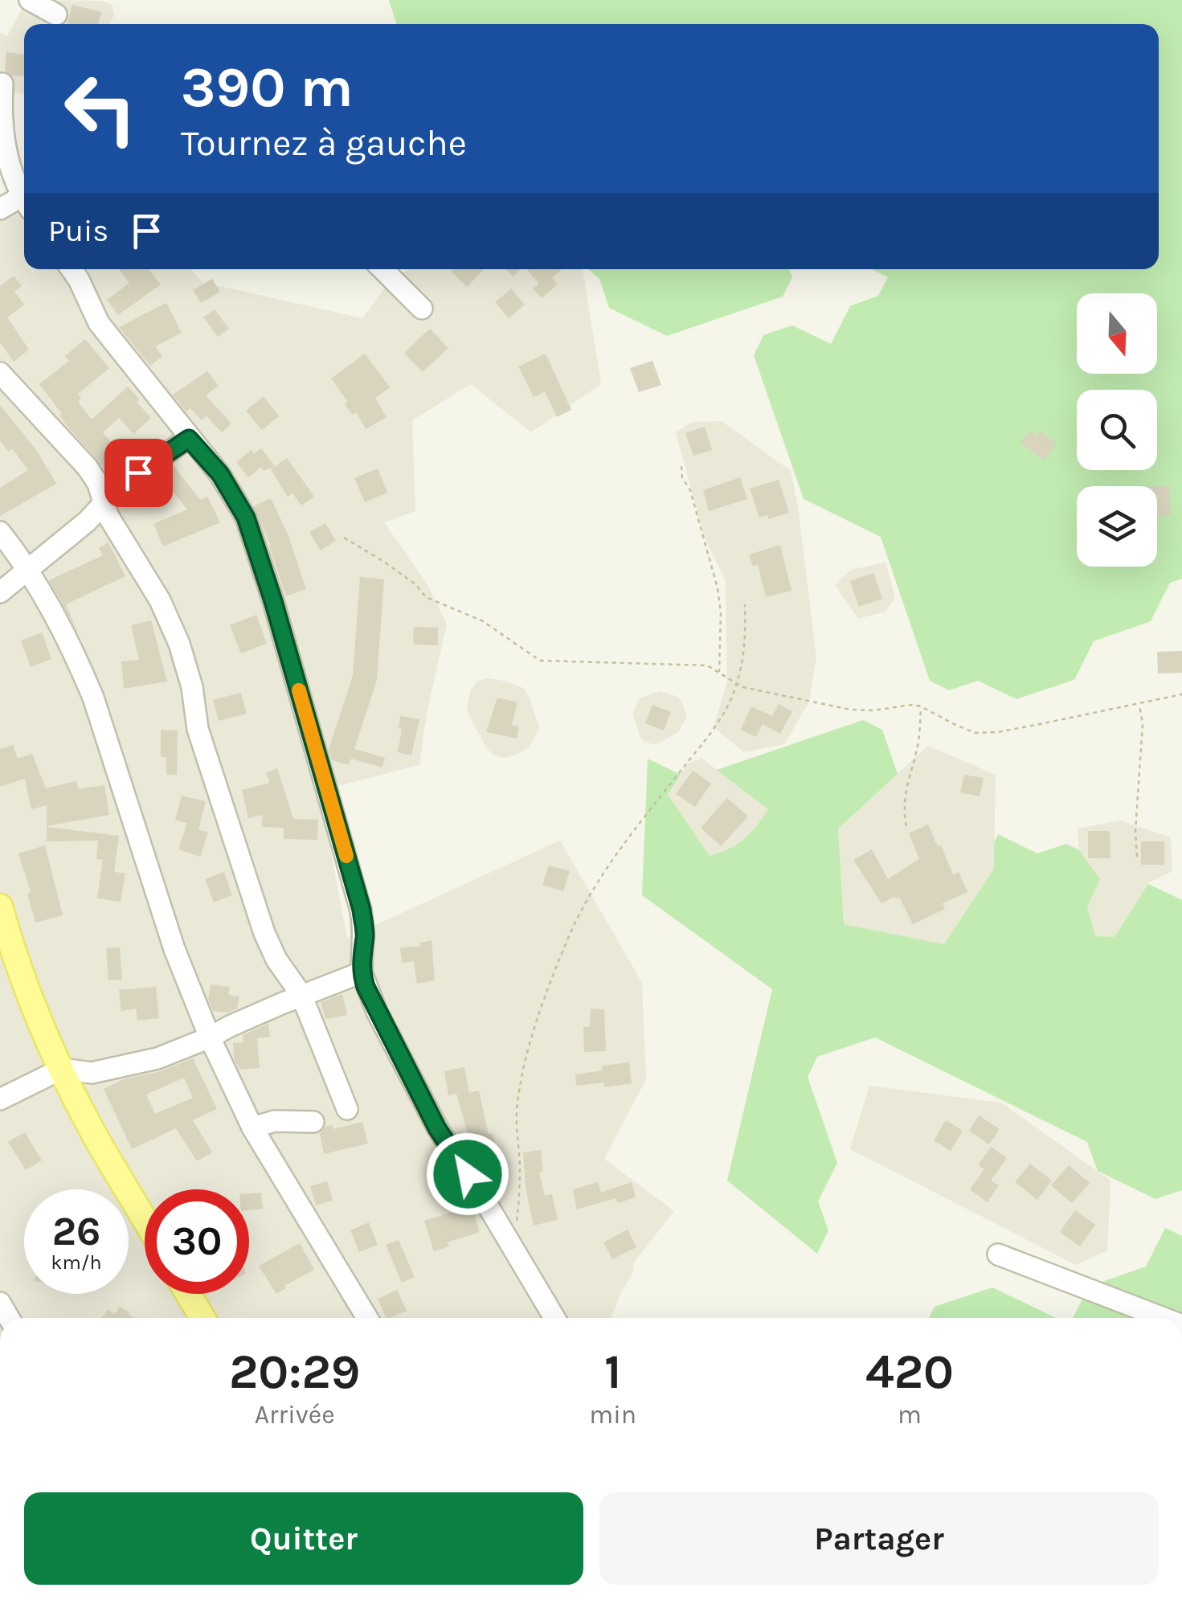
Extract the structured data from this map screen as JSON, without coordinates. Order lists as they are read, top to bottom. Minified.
{"north":"bottom","page":{"turn":["390 m","Tournez à gauche"],"then":"Puis","speed":"26 km/h","limit":"30","eta":["20:29","Arrivée","1","min","420","m"],"buttons":["Quitter","Partager"]}}
